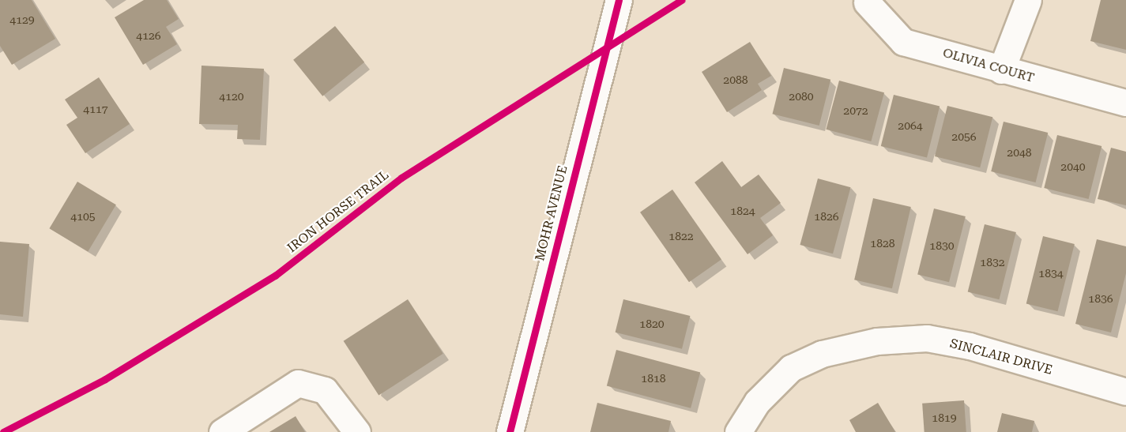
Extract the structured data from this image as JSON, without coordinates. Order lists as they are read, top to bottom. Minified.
{"streets":{"street":["OLIVIA COURT","MOHR AVENUE","SINCLAIR DRIVE"],"cycle path":["IRON HORSE TRAIL"]},"house_numbers":["4129","4126","2088","4120","2080","4117","2072","2064","2056","2048","2040","1824","4105","1826","1822","1828","1830","1832","1834","1836","1820","1818","1819"]}
